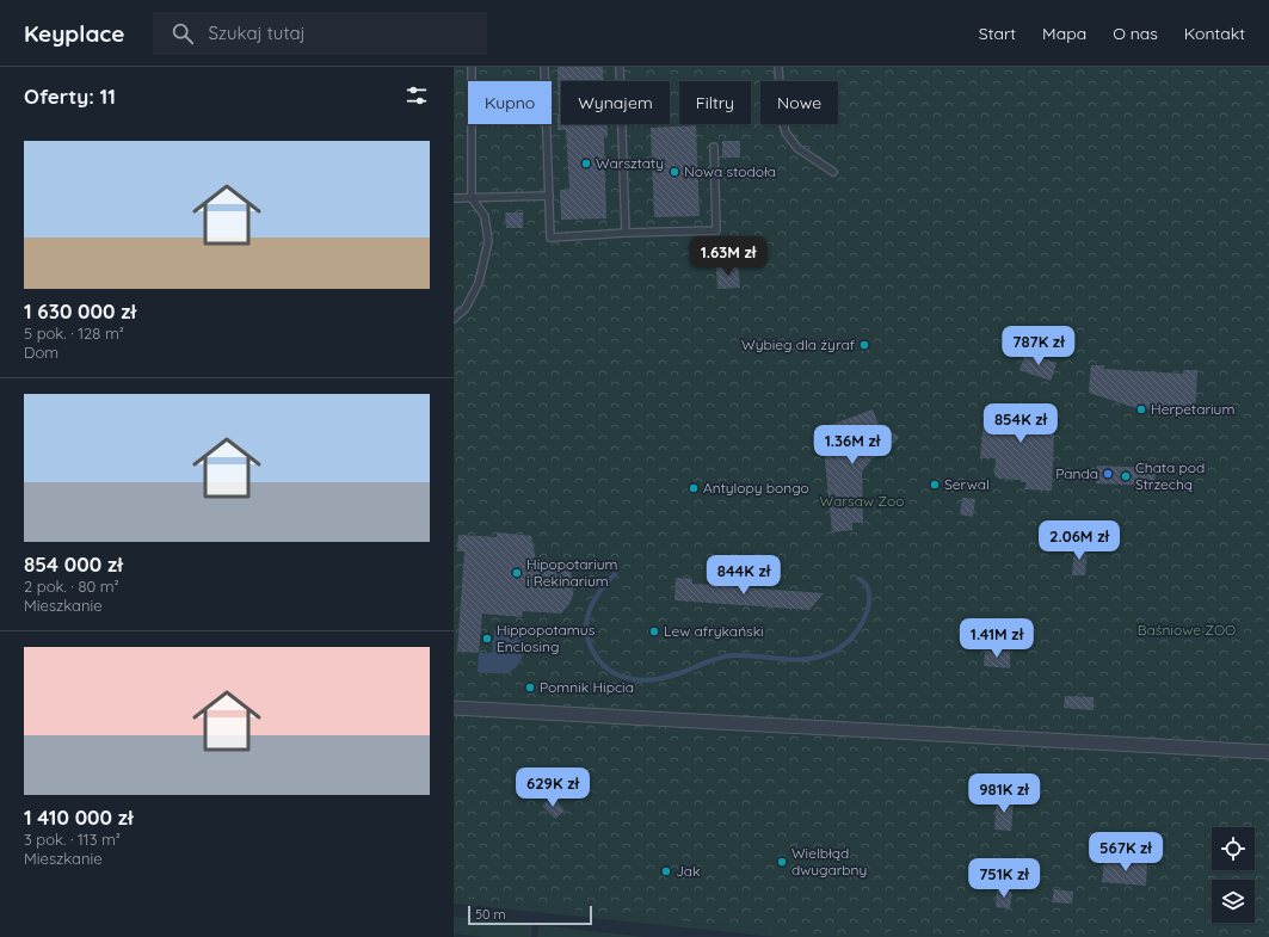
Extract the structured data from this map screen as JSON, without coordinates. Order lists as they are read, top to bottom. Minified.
{"parks":["Warsaw Zoo","Baśniowe ZOO"],"places":["Warsztaty","Nowa stodoła","Wybieg dla żyraf","Herpetarium","Panda","Chata pod Strzechą","Serwal","Antylopy bongo","Hipopotarium i Rekinarium","Lew afrykański","Hippopotamus Enclosing","Pomnik Hipcia","Wielbłąd dwugarbny","Jak"],"scale_bar":"50 m","page":{"header":"Keyplace","search":"Szukaj tutaj","nav":["Start","Mapa","O nas","Kontakt"],"heading":"Oferty: 11","chip":["Kupno","Wynajem","Filtry","Nowe"],"list":[{"name":"1 630 000 zł","note":"5 pok. · 128 m² · Dom"},{"name":"854 000 zł","note":"2 pok. · 80 m² · Mieszkanie"},{"name":"1 410 000 zł","note":"3 pok. · 113 m² · Mieszkanie"}],"price":["1.63M zł","787K zł","854K zł","1.36M zł","2.06M zł","844K zł","1.41M zł","629K zł","981K zł","567K zł","751K zł"],"scale":"50 m"}}
